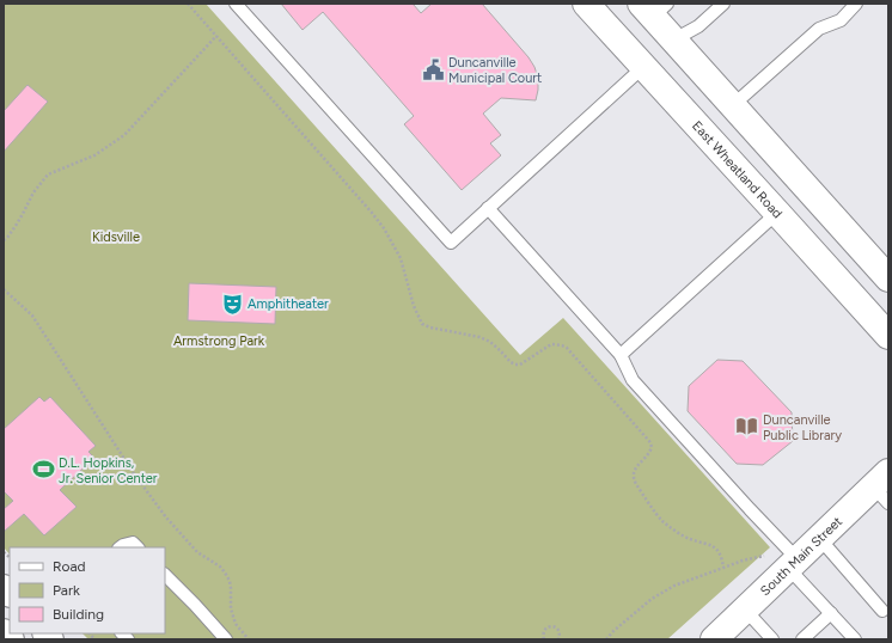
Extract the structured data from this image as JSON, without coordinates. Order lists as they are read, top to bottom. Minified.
{"streets":{"main road":["East Wheatland Road","South Main Street"]},"parks":["Kidsville","Armstrong Park"],"places":{"public building":["Duncanville Municipal Court"],"theatre":["Amphitheater"],"library":["Duncanville Public Library"],"sports":["D.L. Hopkins, Jr. Senior Center"]},"legend":["Road","Park","Building"]}
